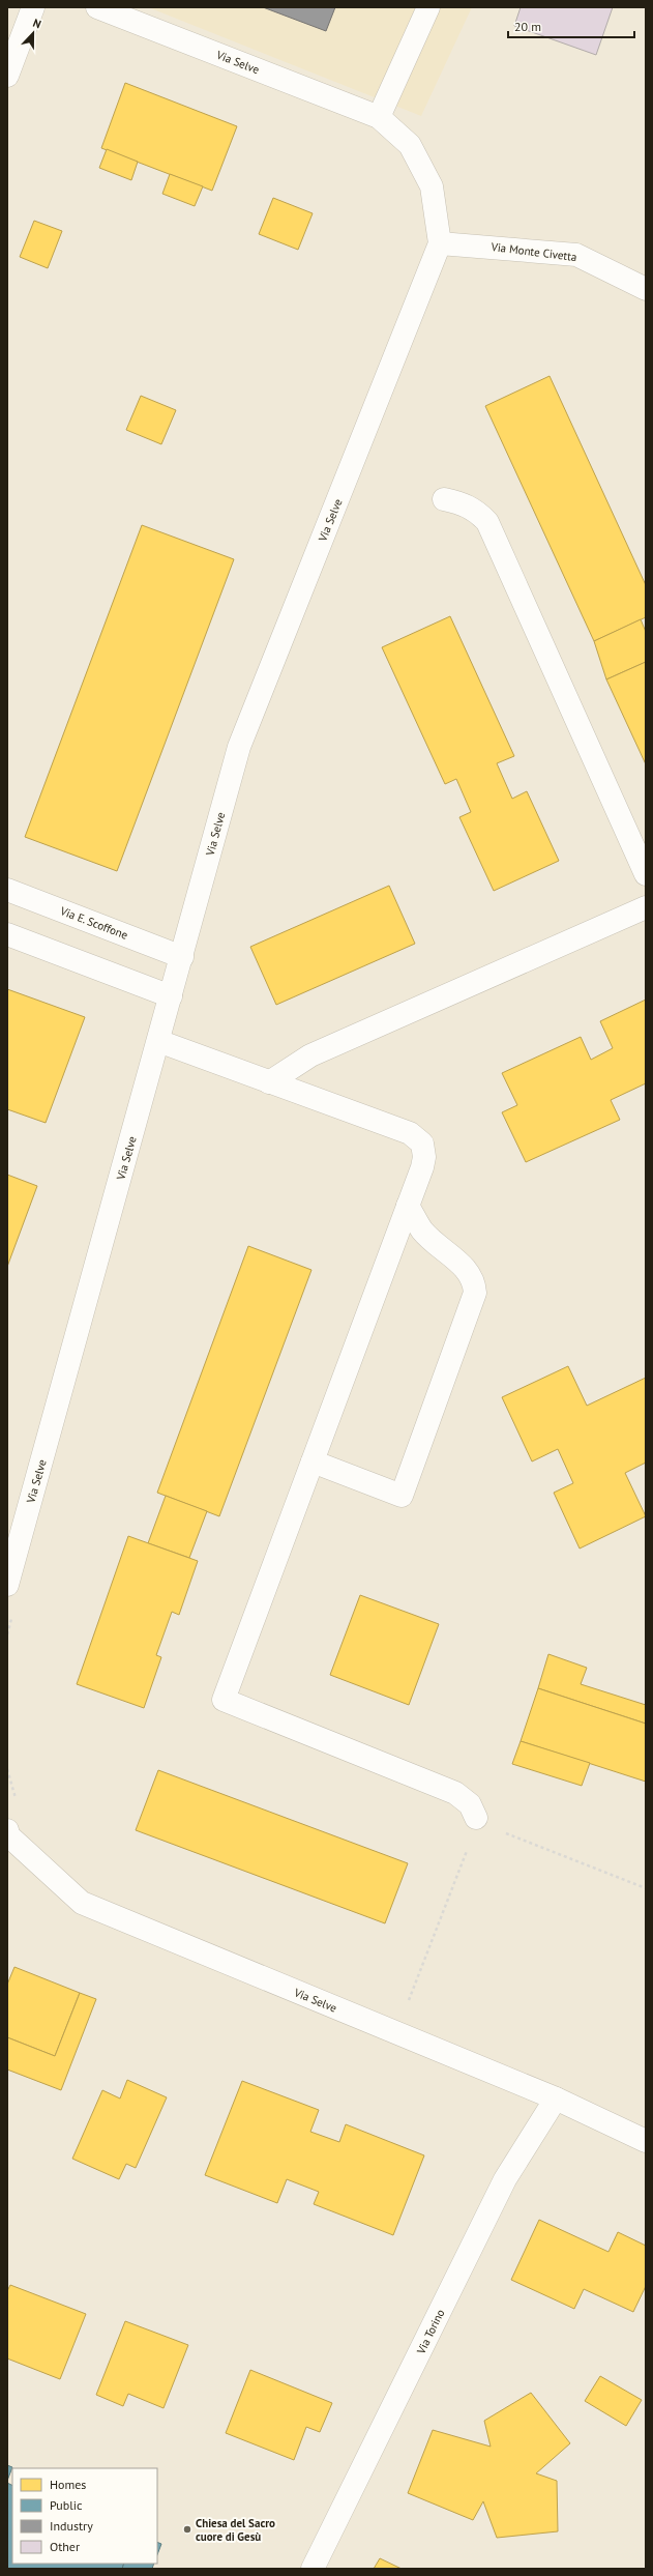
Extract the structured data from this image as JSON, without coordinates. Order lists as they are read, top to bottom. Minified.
{"streets":{"street":["Via Selve","Via Monte Civetta","Via E. Scoffone","Via Torino"]},"crossings":[["Via Selve","Via Monte Civetta"],["Via Selve","Via E. Scoffone"],["Via Selve","Via Torino"]],"places":["Chiesa del Sacro cuore di Gesù"],"legend":["Homes","Public","Industry","Other"],"scale_bar":"20 m","north":"top"}
